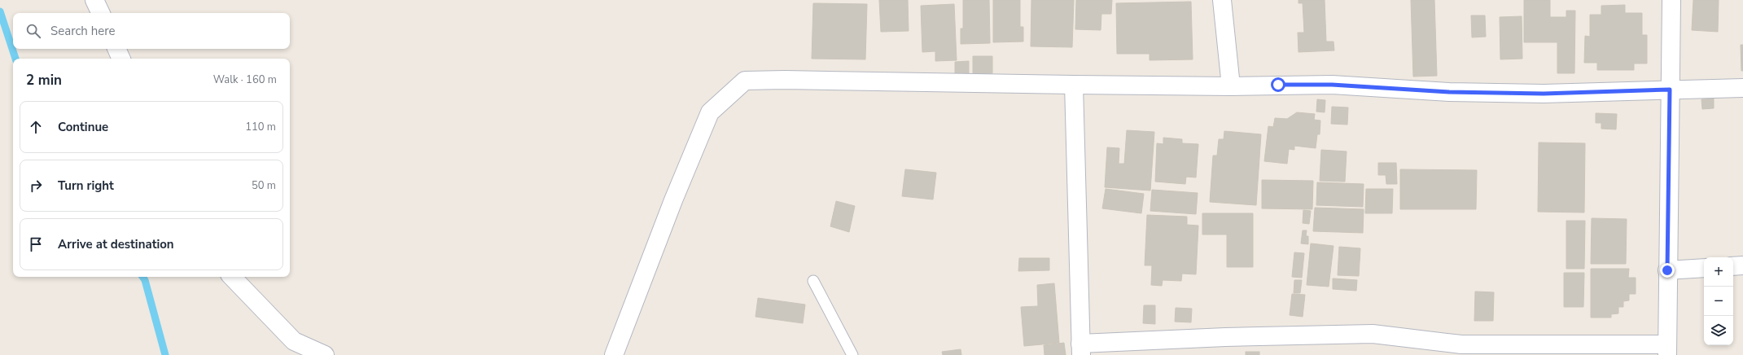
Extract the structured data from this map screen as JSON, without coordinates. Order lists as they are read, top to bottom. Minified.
{"page":{"search":"Search here","heading":["2 min","Walk · 160 m"],"list":[["Continue","110 m"],["Turn right","50 m"],"Arrive at destination"],"map_buttons":["+","−"]}}
